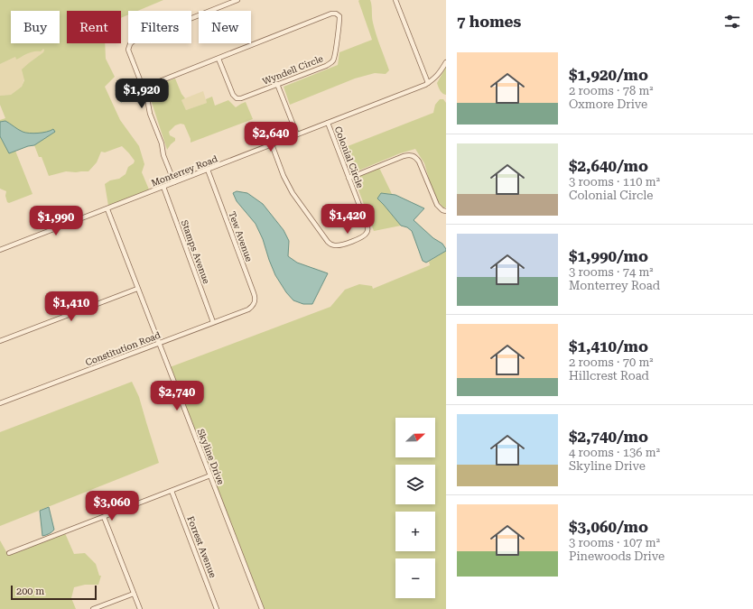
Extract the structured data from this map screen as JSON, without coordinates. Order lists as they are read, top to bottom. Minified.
{"streets":{"street":["Wyndell Circle","Colonial Circle","Monterrey Road","Tew Avenue","Stamps Avenue","Constitution Road","Skyline Drive","Forrest Avenue"]},"crossings":[["Colonial Circle","Monterrey Road"],["Monterrey Road","Tew Avenue"],["Monterrey Road","Stamps Avenue"],["Monterrey Road","Skyline Drive"],["Tew Avenue","Constitution Road"],["Stamps Avenue","Constitution Road"],["Constitution Road","Skyline Drive"]],"scale_bar":"200 m","north":"right","page":{"heading":"7 homes","chip":["Buy","Rent","Filters","New"],"list":[{"name":"$1,920/mo","note":"2 rooms · 78 m² · Oxmore Drive"},{"name":"$2,640/mo","note":"3 rooms · 110 m² · Colonial Circle"},{"name":"$1,990/mo","note":"3 rooms · 74 m² · Monterrey Road"},{"name":"$1,410/mo","note":"2 rooms · 70 m² · Hillcrest Road"},{"name":"$2,740/mo","note":"4 rooms · 136 m² · Skyline Drive"},{"name":"$3,060/mo","note":"3 rooms · 107 m² · Pinewoods Drive"}],"price":["$1,920","$2,640","$1,420","$1,990","$1,410","$2,740","$3,060"],"map_buttons":["+","−"],"scale":"200 m"}}
